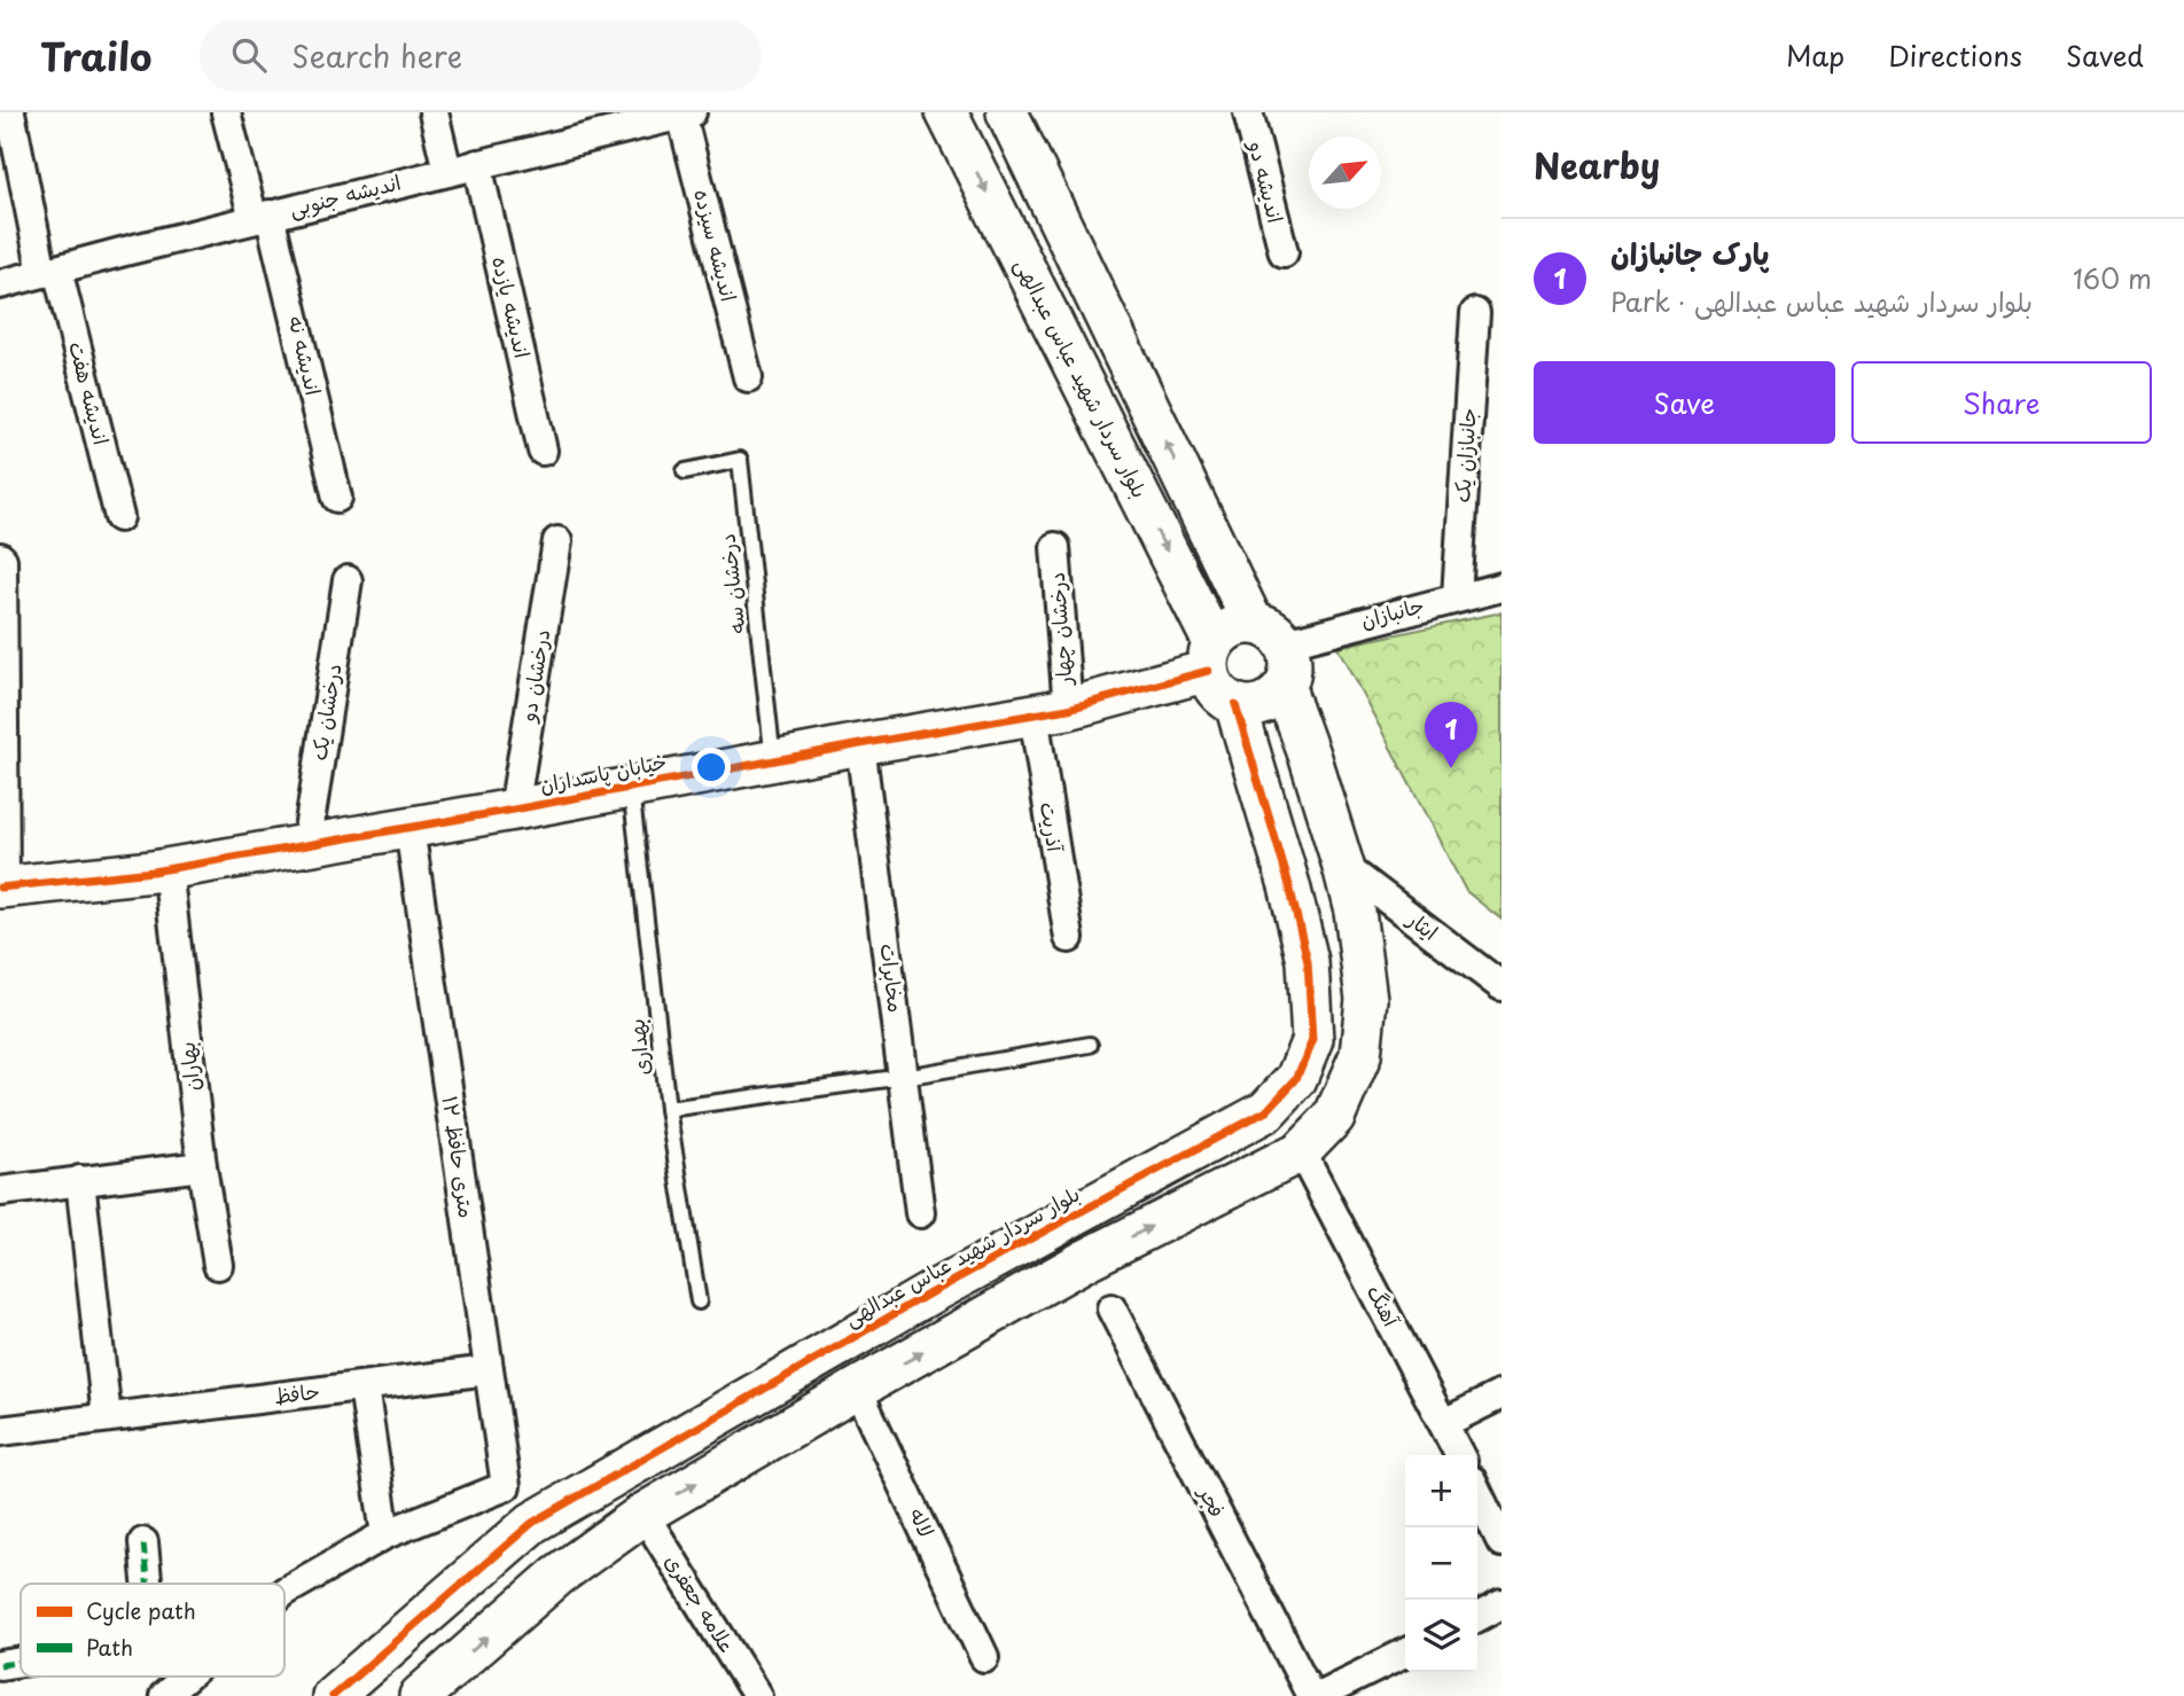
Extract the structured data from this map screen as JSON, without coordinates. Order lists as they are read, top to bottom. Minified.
{"streets":{"street":["اندیشه دو","اندیشه جنوبی","اندیشه سیزده","اندیشه یازده","اندیشه نه","بلوار سردار شهید عباس عبدالهی","اندیشه هفت","جانبازان یک","جانبازان","درخشان چهار","درخشان دو","درخشان یک","خیابان پاسداران","آذریت","ایثار","مخابرات","بهاران","۱۲ متری حافظ","آهنگ","حافظ","فجر","لاله","علامه جعفری"],"lane":["درخشان سه","بهداری"]},"crossings":[["اندیشه جنوبی","اندیشه سیزده"],["اندیشه جنوبی","اندیشه یازده"],["اندیشه جنوبی","اندیشه نه"],["اندیشه جنوبی","اندیشه هفت"],["بلوار سردار شهید عباس عبدالهی","جانبازان"],["بلوار سردار شهید عباس عبدالهی","خیابان پاسداران"],["جانبازان یک","جانبازان"],["درخشان سه","خیابان پاسداران"],["جانبازان","خیابان پاسداران"],["درخشان چهار","خیابان پاسداران"],["درخشان چهار","آذریت"],["درخشان دو","خیابان پاسداران"],["درخشان یک","خیابان پاسداران"],["خیابان پاسداران","آذریت"],["خیابان پاسداران","مخابرات"],["خیابان پاسداران","بهداری"],["خیابان پاسداران","بهاران"],["خیابان پاسداران","۱۲ متری حافظ"],["۱۲ متری حافظ","حافظ"]],"legend":["Cycle path","Path"],"north":"top right","page":{"header":"Trailo","search":"Search here","nav":["Map","Directions","Saved"],"heading":"Nearby","list":[{"mark":"1","name":"پارک جانبازان","note":"Park · بلوار سردار شهید عباس عبدالهی","value":"160 m"}],"buttons":["Save","Share"],"pins":"1","map_buttons":["+","−"]}}
